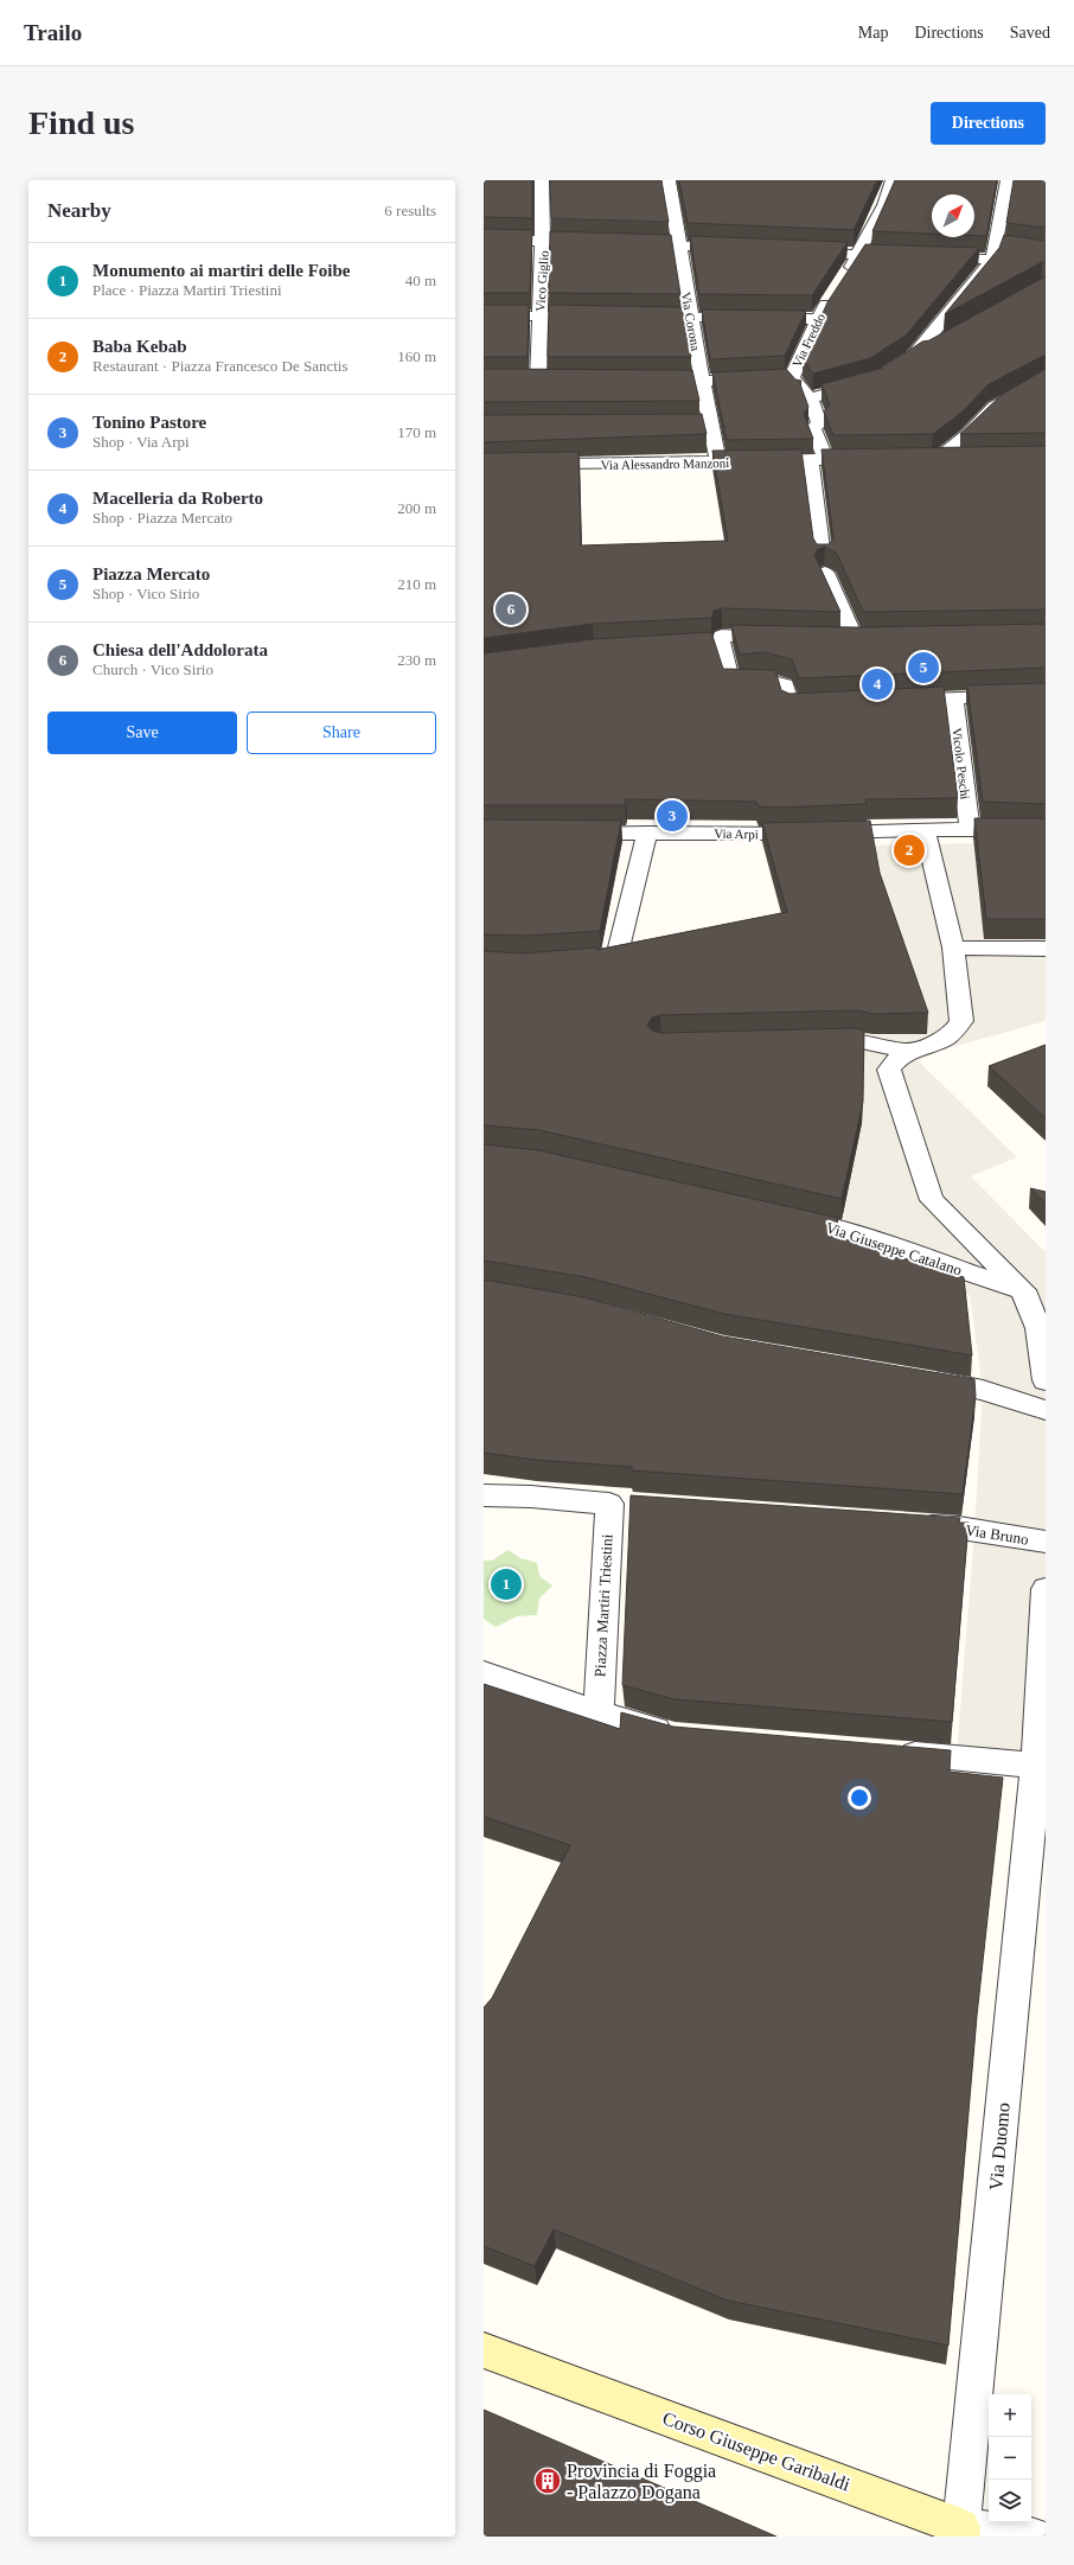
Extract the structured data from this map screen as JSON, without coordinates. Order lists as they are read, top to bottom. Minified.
{"streets":{"street":["Vico Giglio","Via Corona","Via Freddo","Via Alessandro Manzoni","Vicolo Peschi","Via Arpi","Via Giuseppe Catalano","Via Bruno","Piazza Martiri Triestini","Via Duomo","Corso Giuseppe Garibaldi"]},"crossings":[["Via Corona","Via Alessandro Manzoni"],["Via Freddo","Via Alessandro Manzoni"],["Vicolo Peschi","Via Arpi"],["Via Duomo","Corso Giuseppe Garibaldi"]],"places":{"building":["Provincia di Foggia - Palazzo Dogana"]},"north":"top right","page":{"header":"Trailo","nav":["Map","Directions","Saved"],"buttons":["Directions",["Save","Share"]],"title":"Find us","heading":["Nearby","6 results"],"list":[{"mark":"1","name":"Monumento ai martiri delle Foibe","note":"Place · Piazza Martiri Triestini","value":"40 m"},{"mark":"2","name":"Baba Kebab","note":"Restaurant · Piazza Francesco De Sanctis","value":"160 m"},{"mark":"3","name":"Tonino Pastore","note":"Shop · Via Arpi","value":"170 m"},{"mark":"4","name":"Macelleria da Roberto","note":"Shop · Piazza Mercato","value":"200 m"},{"mark":"5","name":"Piazza Mercato","note":"Shop · Vico Sirio","value":"210 m"},{"mark":"6","name":"Chiesa dell'Addolorata","note":"Church · Vico Sirio","value":"230 m"}],"pins":["6","5","4","3","2","1"],"map_buttons":["+","−"]}}
